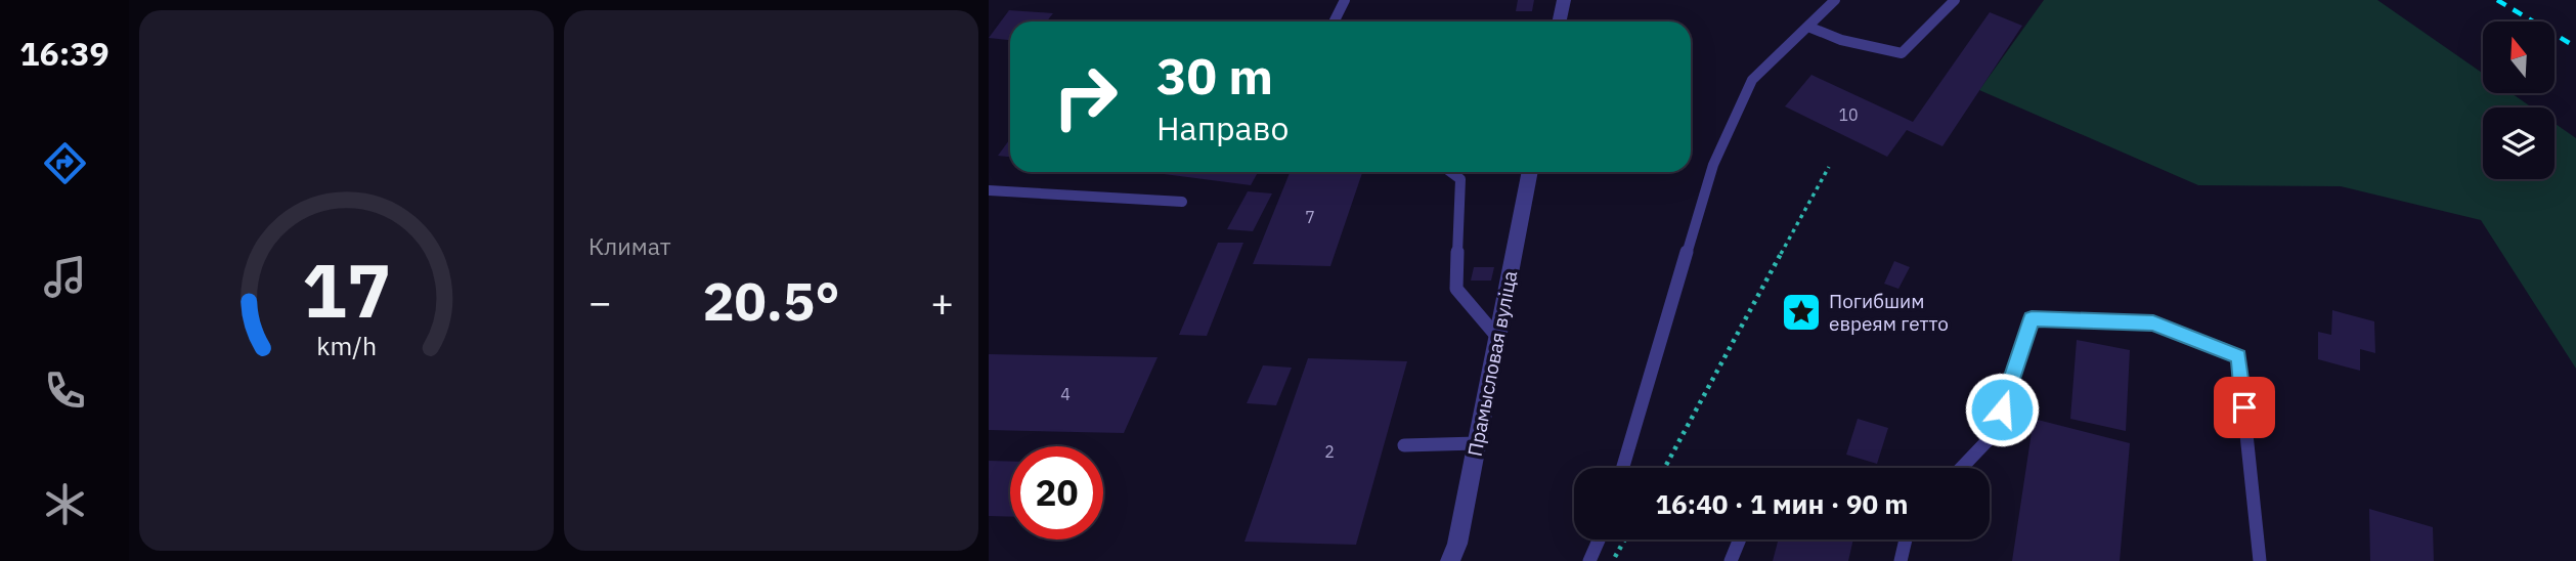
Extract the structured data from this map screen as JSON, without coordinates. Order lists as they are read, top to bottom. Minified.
{"streets":{"street":["Прамысловая вуліца"]},"places":{"place":["Погибшим евреям гетто"]},"house_numbers":["10","7","4","2"],"north":"top","page":{"tabs":"16:39","tile":"Климат","turn":["30 m","Направо"],"heat":["−","20.5°","+"],"limit":"20","trip":"16:40 · 1 мин · 90 m","gauge":["17","km/h"]}}
